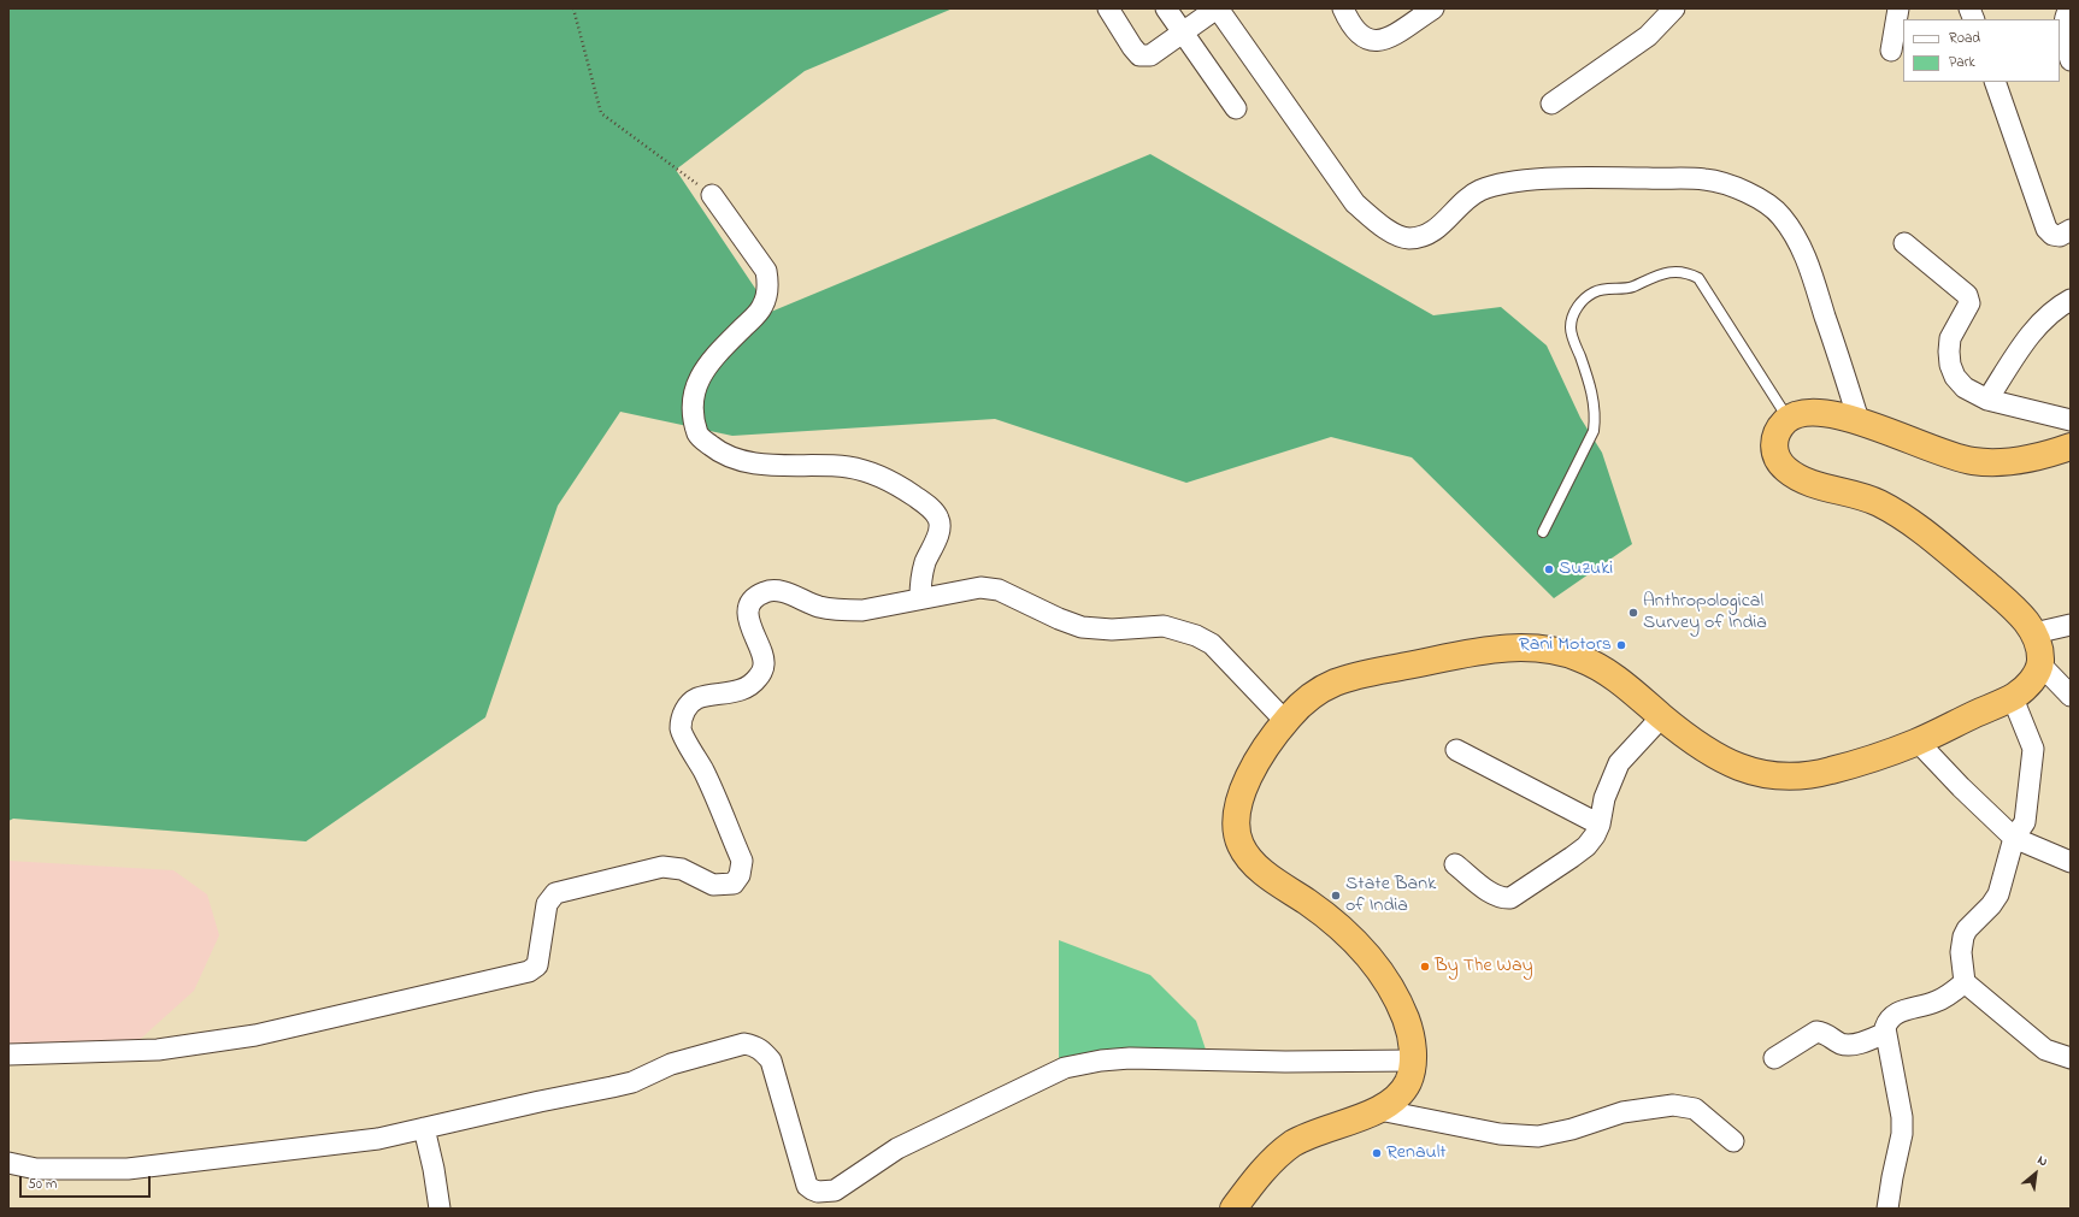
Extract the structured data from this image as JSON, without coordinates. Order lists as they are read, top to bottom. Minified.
{"places":["Suzuki","Anthropological Survey of India","Rani Motors","State Bank of India","By The Way","Renault"],"legend":["Road","Park"],"scale_bar":"50 m","north":"top right"}
